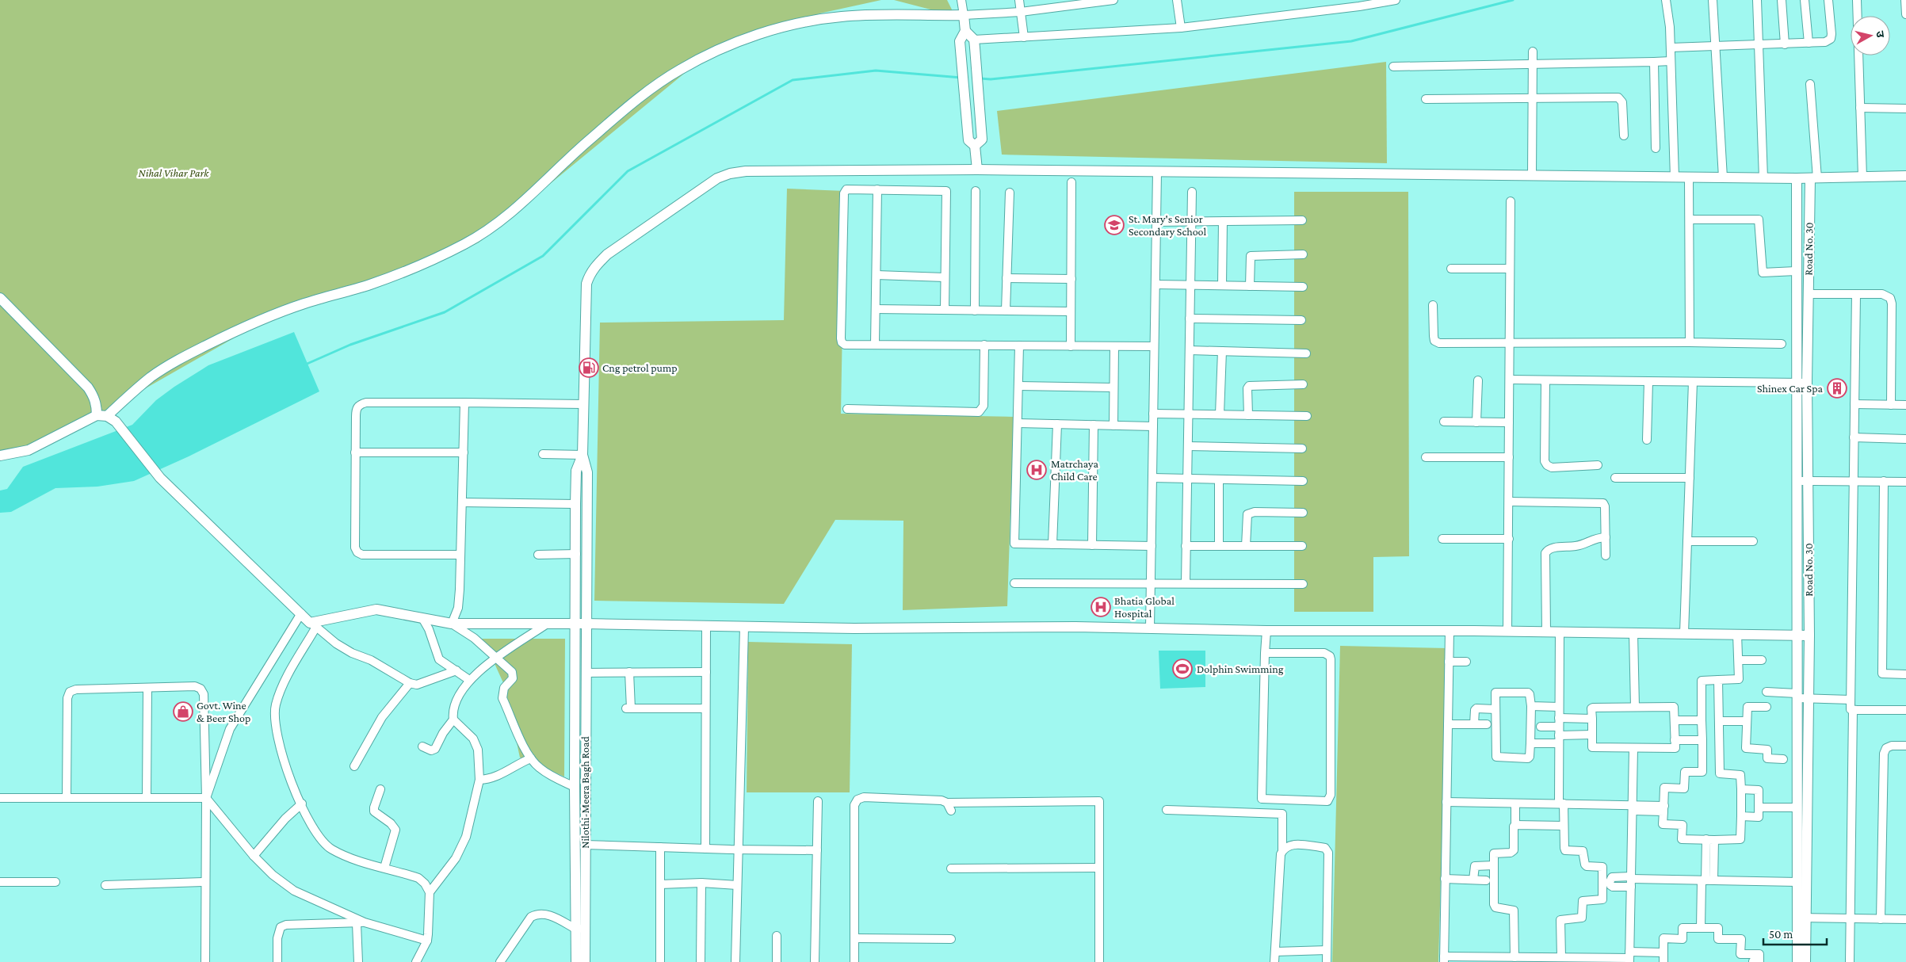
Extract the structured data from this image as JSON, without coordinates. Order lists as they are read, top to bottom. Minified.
{"streets":{"street":["Road No. 30","Nilothi-Meera Bagh Road"]},"parks":["Nihal Vihar Park"],"places":{"school or university":["St. Mary's Senior Secondary School"],"fuel station":["Cng petrol pump"],"building":["Shinex Car Spa"],"hospital":["Matrchaya Child Care","Bhatia Global Hospital"],"sports":["Dolphin Swimming"],"shop":["Govt. Wine & Beer Shop"]},"scale_bar":"50 m","north":"right"}
